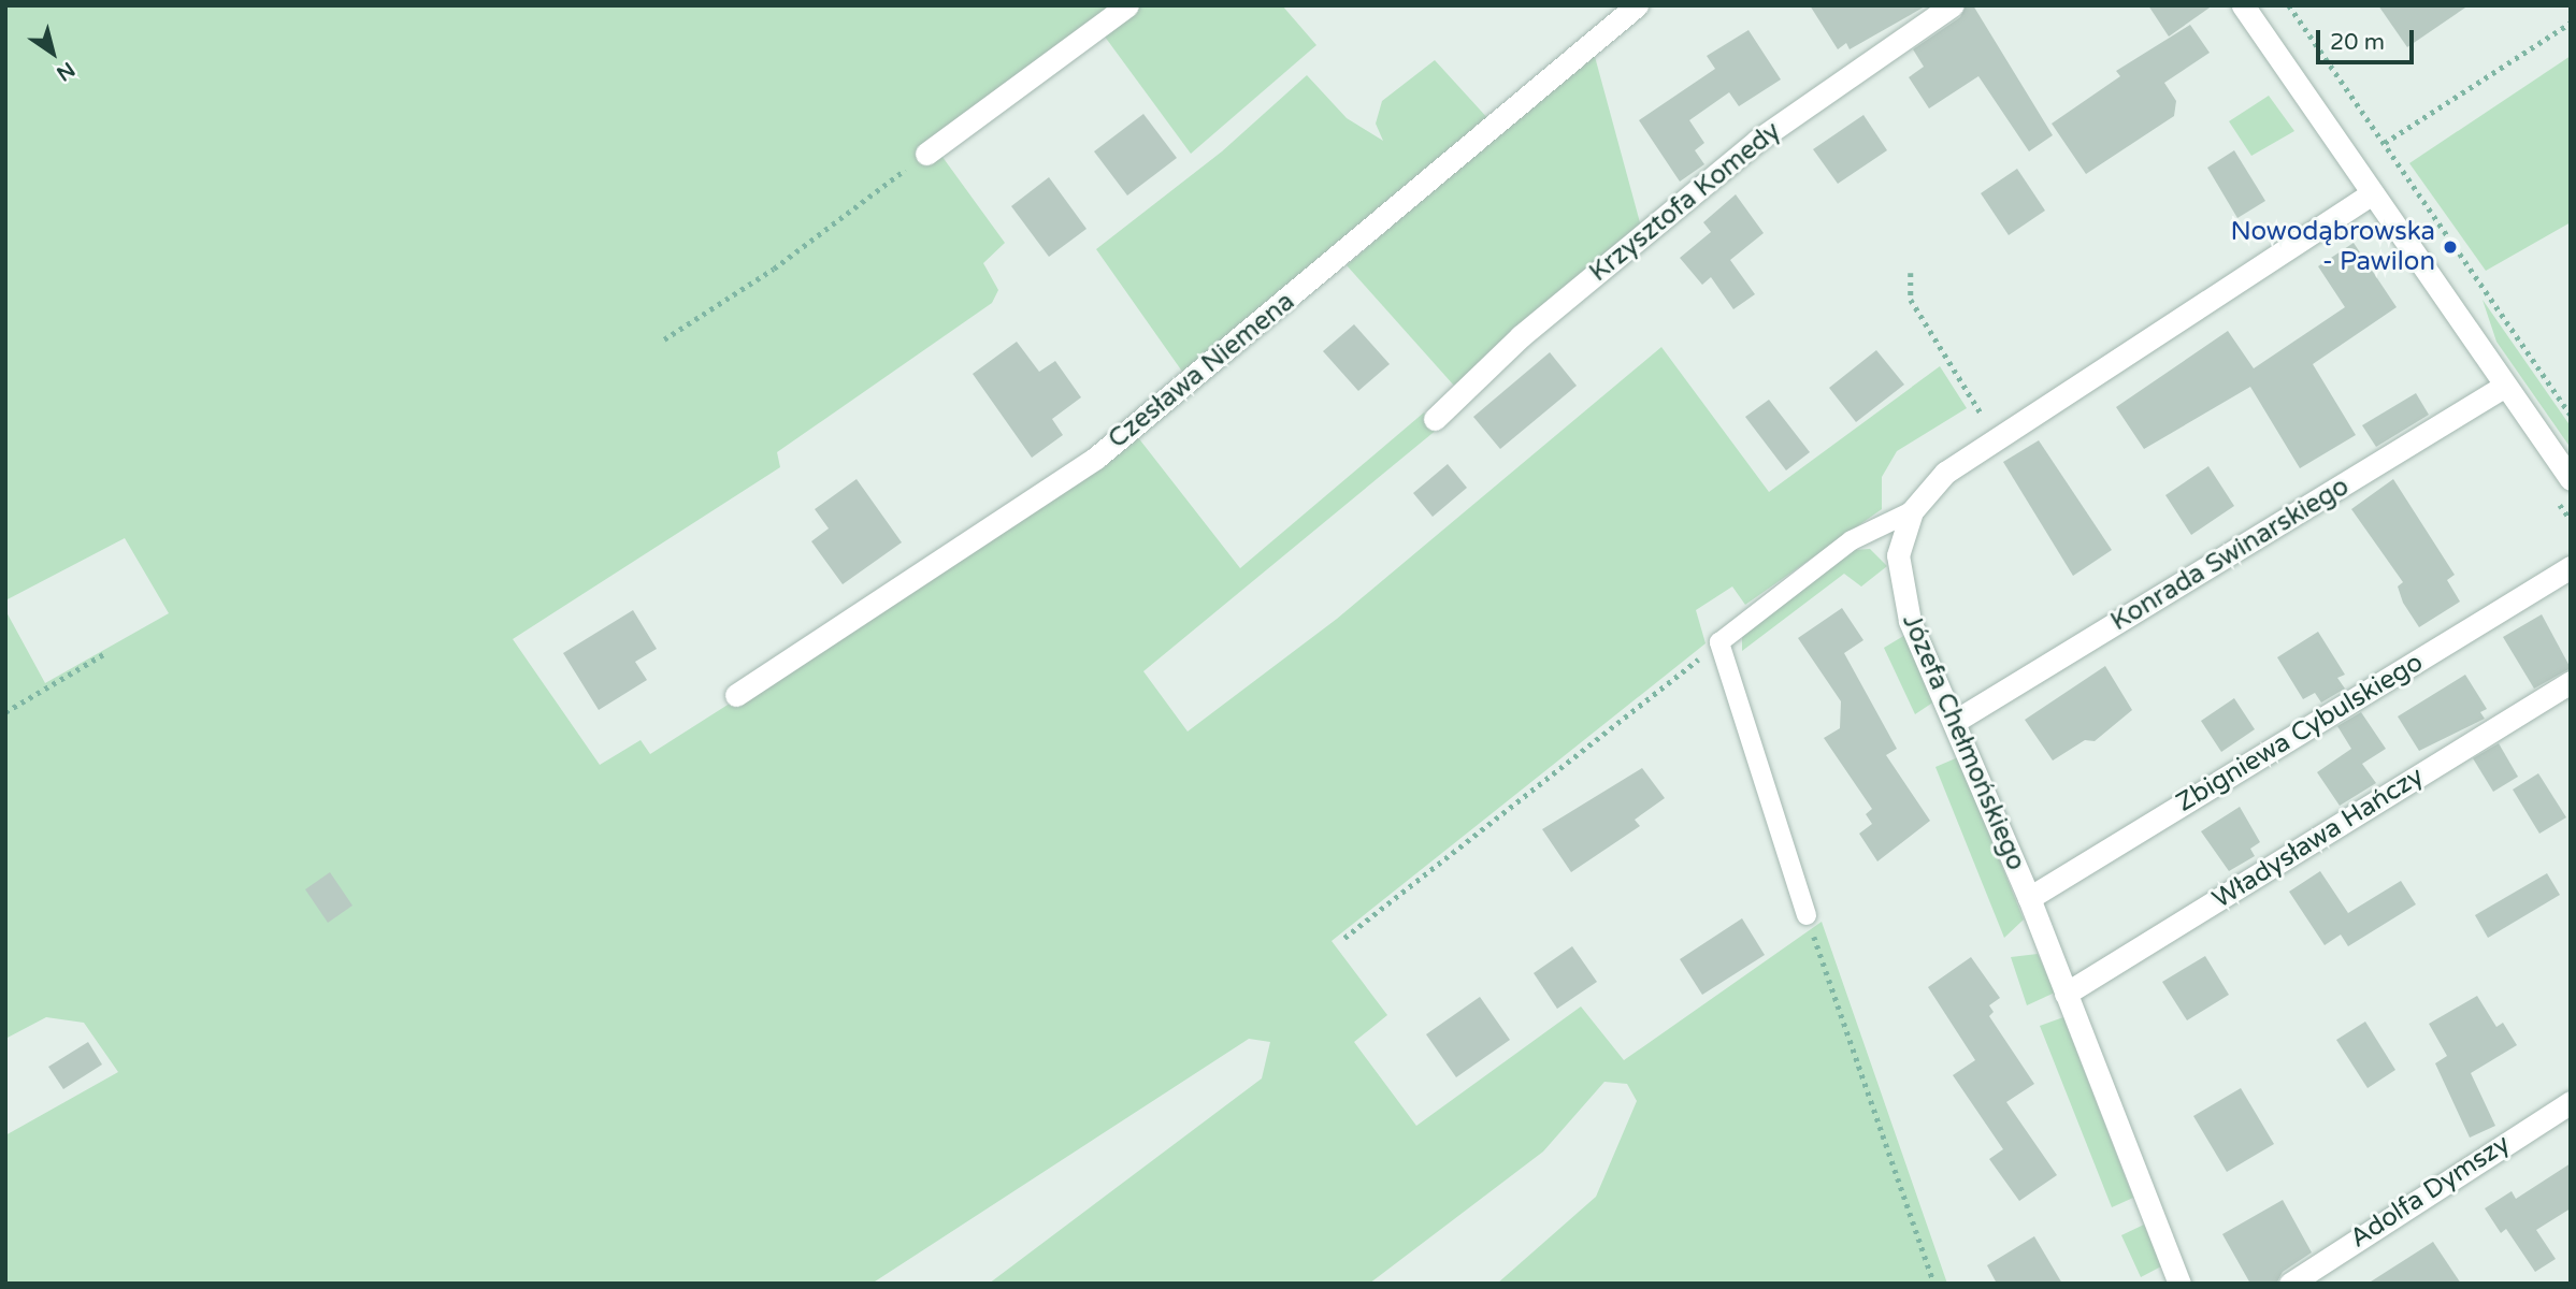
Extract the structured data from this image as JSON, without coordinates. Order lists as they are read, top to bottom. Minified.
{"streets":{"street":["Krzysztofa Komedy","Czesława Niemena","Konrada Swinarskiego","Zbigniewa Cybulskiego","Józefa Chełmońskiego","Władysława Hańczy","Adolfa Dymszy"]},"crossings":[["Konrada Swinarskiego","Józefa Chełmońskiego"],["Zbigniewa Cybulskiego","Józefa Chełmońskiego"],["Józefa Chełmońskiego","Władysława Hańczy"]],"places":["Nowodąbrowska - Pawilon"],"scale_bar":"20 m","north":"bottom right"}
